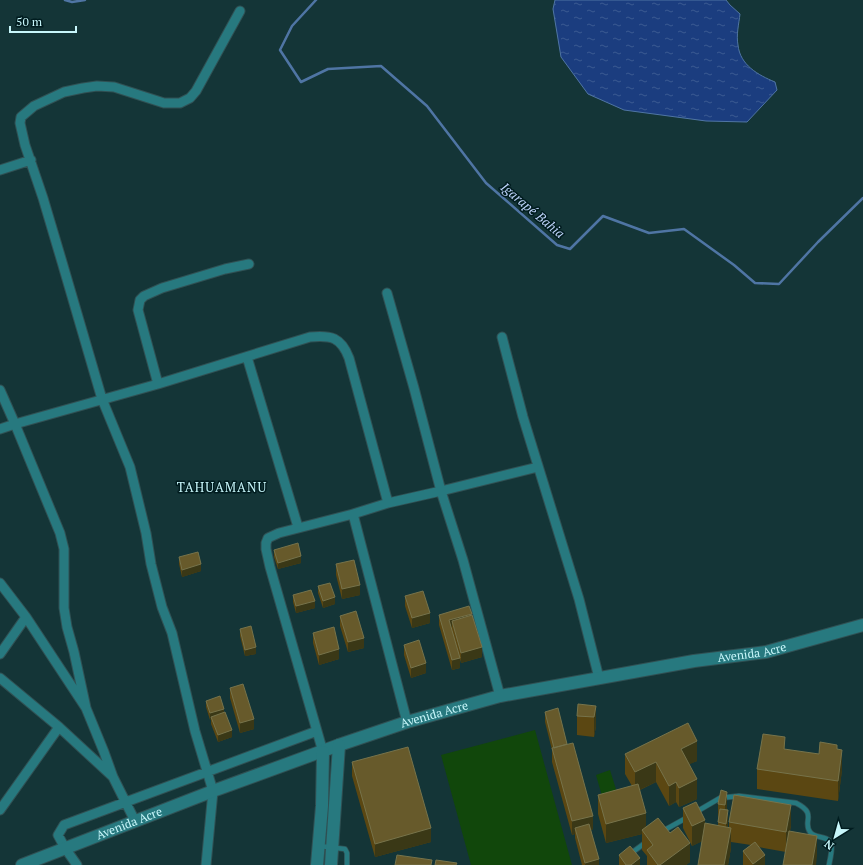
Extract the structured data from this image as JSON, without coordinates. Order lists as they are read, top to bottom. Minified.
{"streets":{"main road":["Avenida Acre"]},"districts":["TAHUAMANU"],"water":["Igarapé Bahia"],"scale_bar":"50 m","north":"bottom left"}
